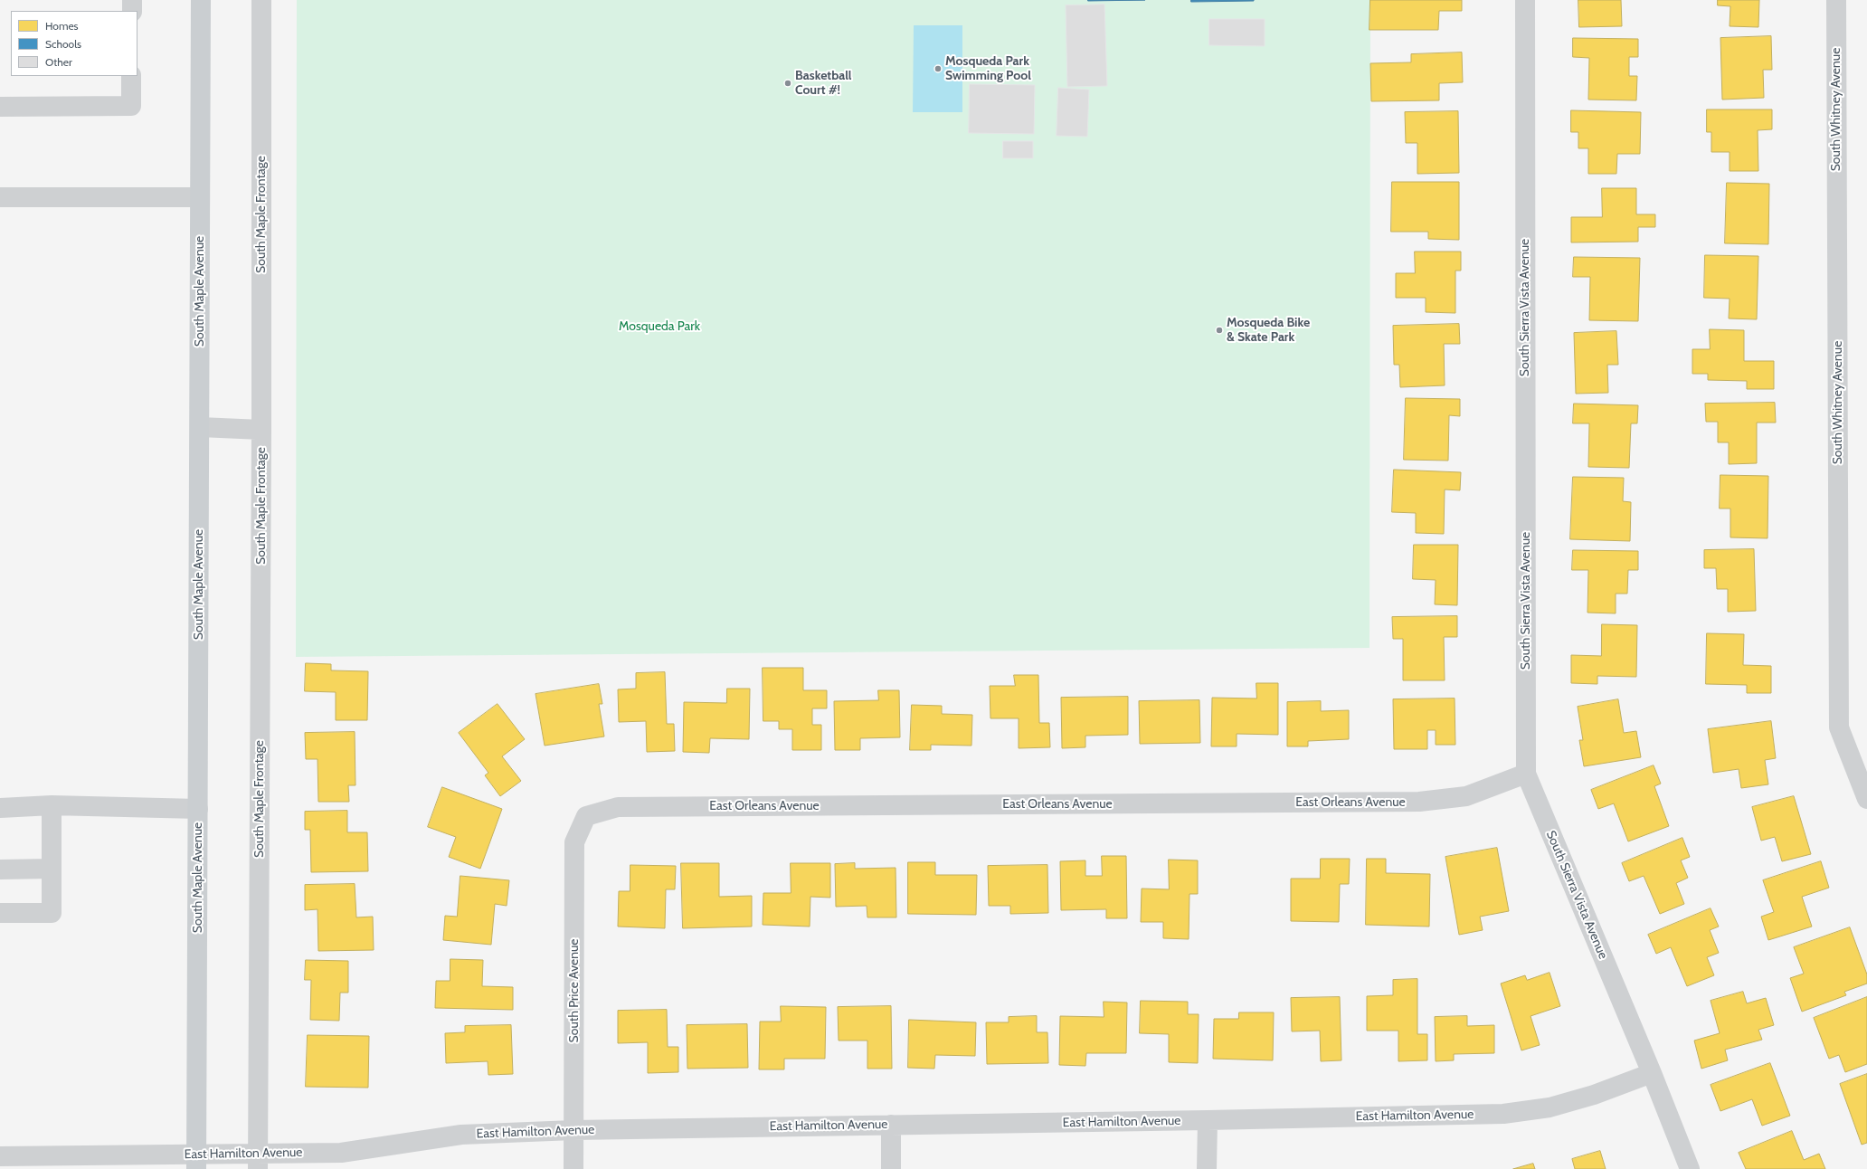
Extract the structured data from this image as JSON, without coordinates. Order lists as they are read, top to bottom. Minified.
{"streets":{"main road":["South Maple Avenue"],"street":["South Whitney Avenue","South Maple Frontage","South Sierra Vista Avenue","East Orleans Avenue","South Price Avenue","East Hamilton Avenue"]},"crossings":[["South Maple Frontage","South Maple Avenue"],["South Maple Frontage","East Hamilton Avenue"],["South Maple Avenue","East Hamilton Avenue"],["South Sierra Vista Avenue","East Orleans Avenue"],["South Sierra Vista Avenue","East Hamilton Avenue"],["East Orleans Avenue","South Price Avenue"],["South Price Avenue","East Hamilton Avenue"]],"parks":["Mosqueda Park"],"places":["Mosqueda Park Swimming Pool","Basketball Court #!","Mosqueda Bike & Skate Park"],"legend":["Homes","Schools","Other"]}
